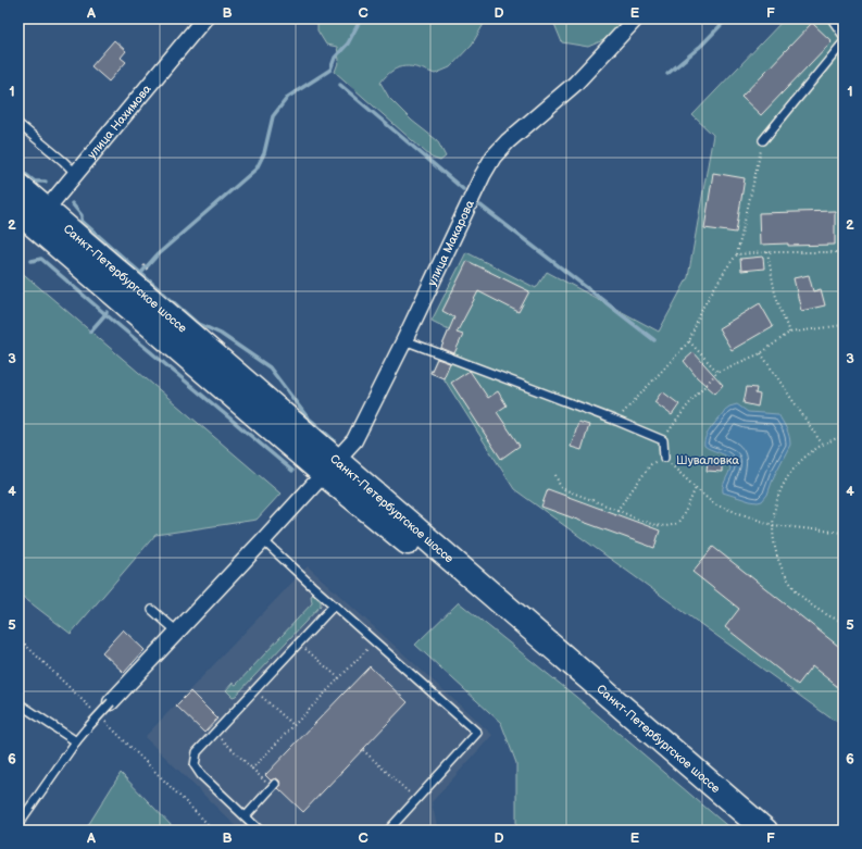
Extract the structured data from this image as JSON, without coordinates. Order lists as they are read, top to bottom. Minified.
{"streets":{"main road":["Санкт-Петербургское шоссе"],"street":["улица Нахимова","улица Макарова"]},"crossings":[["улица Нахимова","Санкт-Петербургское шоссе"],["улица Макарова","Санкт-Петербургское шоссе"]],"parks":["Шуваловка"],"grid":{"columns":["A","B","C","D","E","F"],"rows":["1","2","3","4","5","6"]}}
